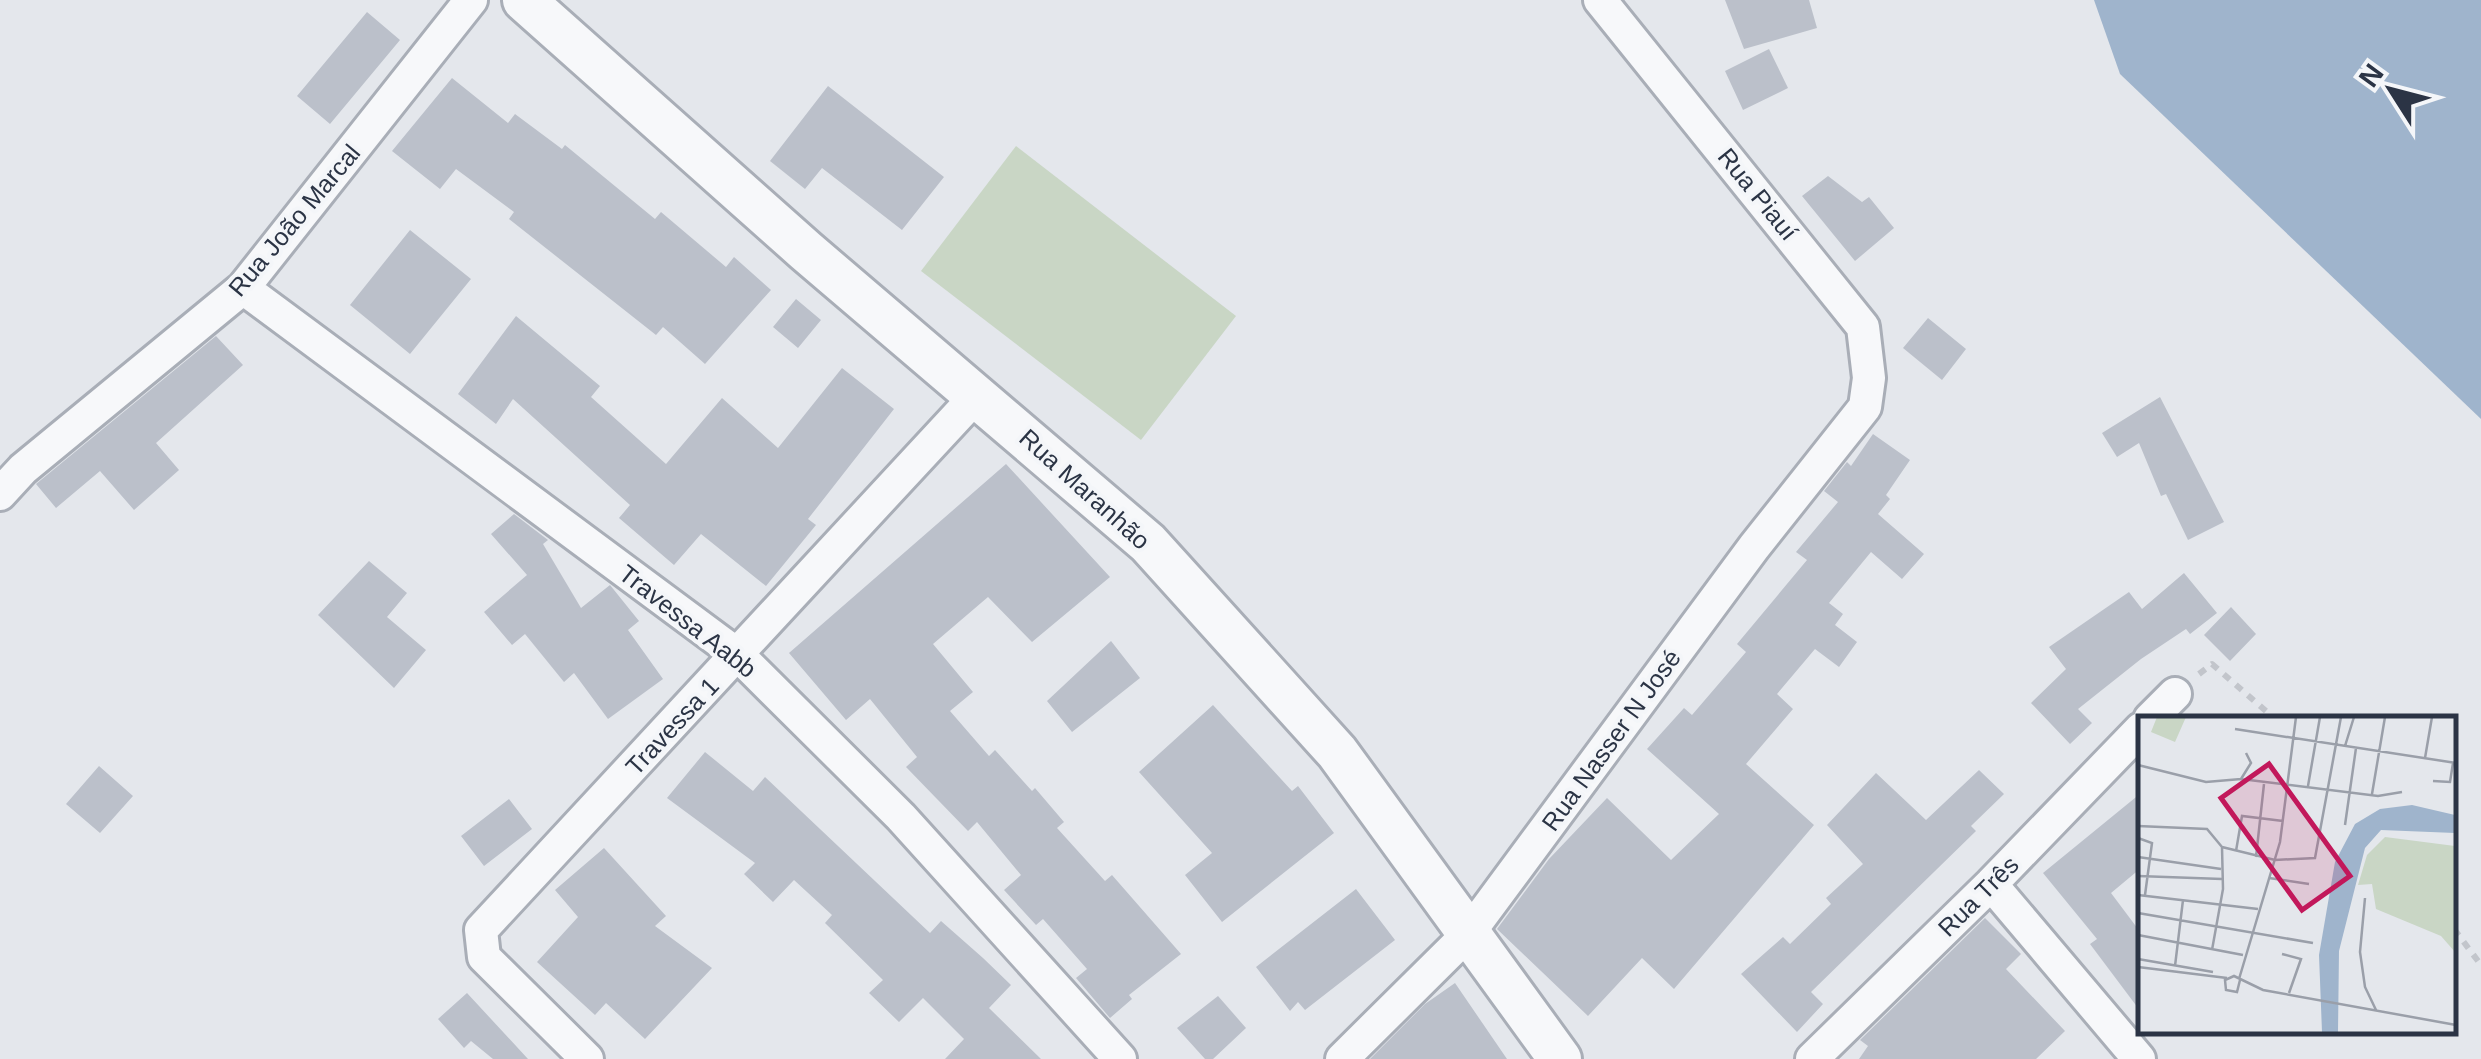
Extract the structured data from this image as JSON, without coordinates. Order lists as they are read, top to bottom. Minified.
{"streets":{"street":["Rua Piauí","Rua João Marcal","Rua Maranhão","Travessa Aabb","Travessa 1","Rua Nasser N José","Rua Três"]},"crossings":[["Rua Piauí","Rua Nasser N José"],["Rua João Marcal","Travessa Aabb"],["Rua Maranhão","Travessa 1"],["Rua Maranhão","Rua Nasser N José"],["Travessa Aabb","Travessa 1"]],"north":"top left"}
